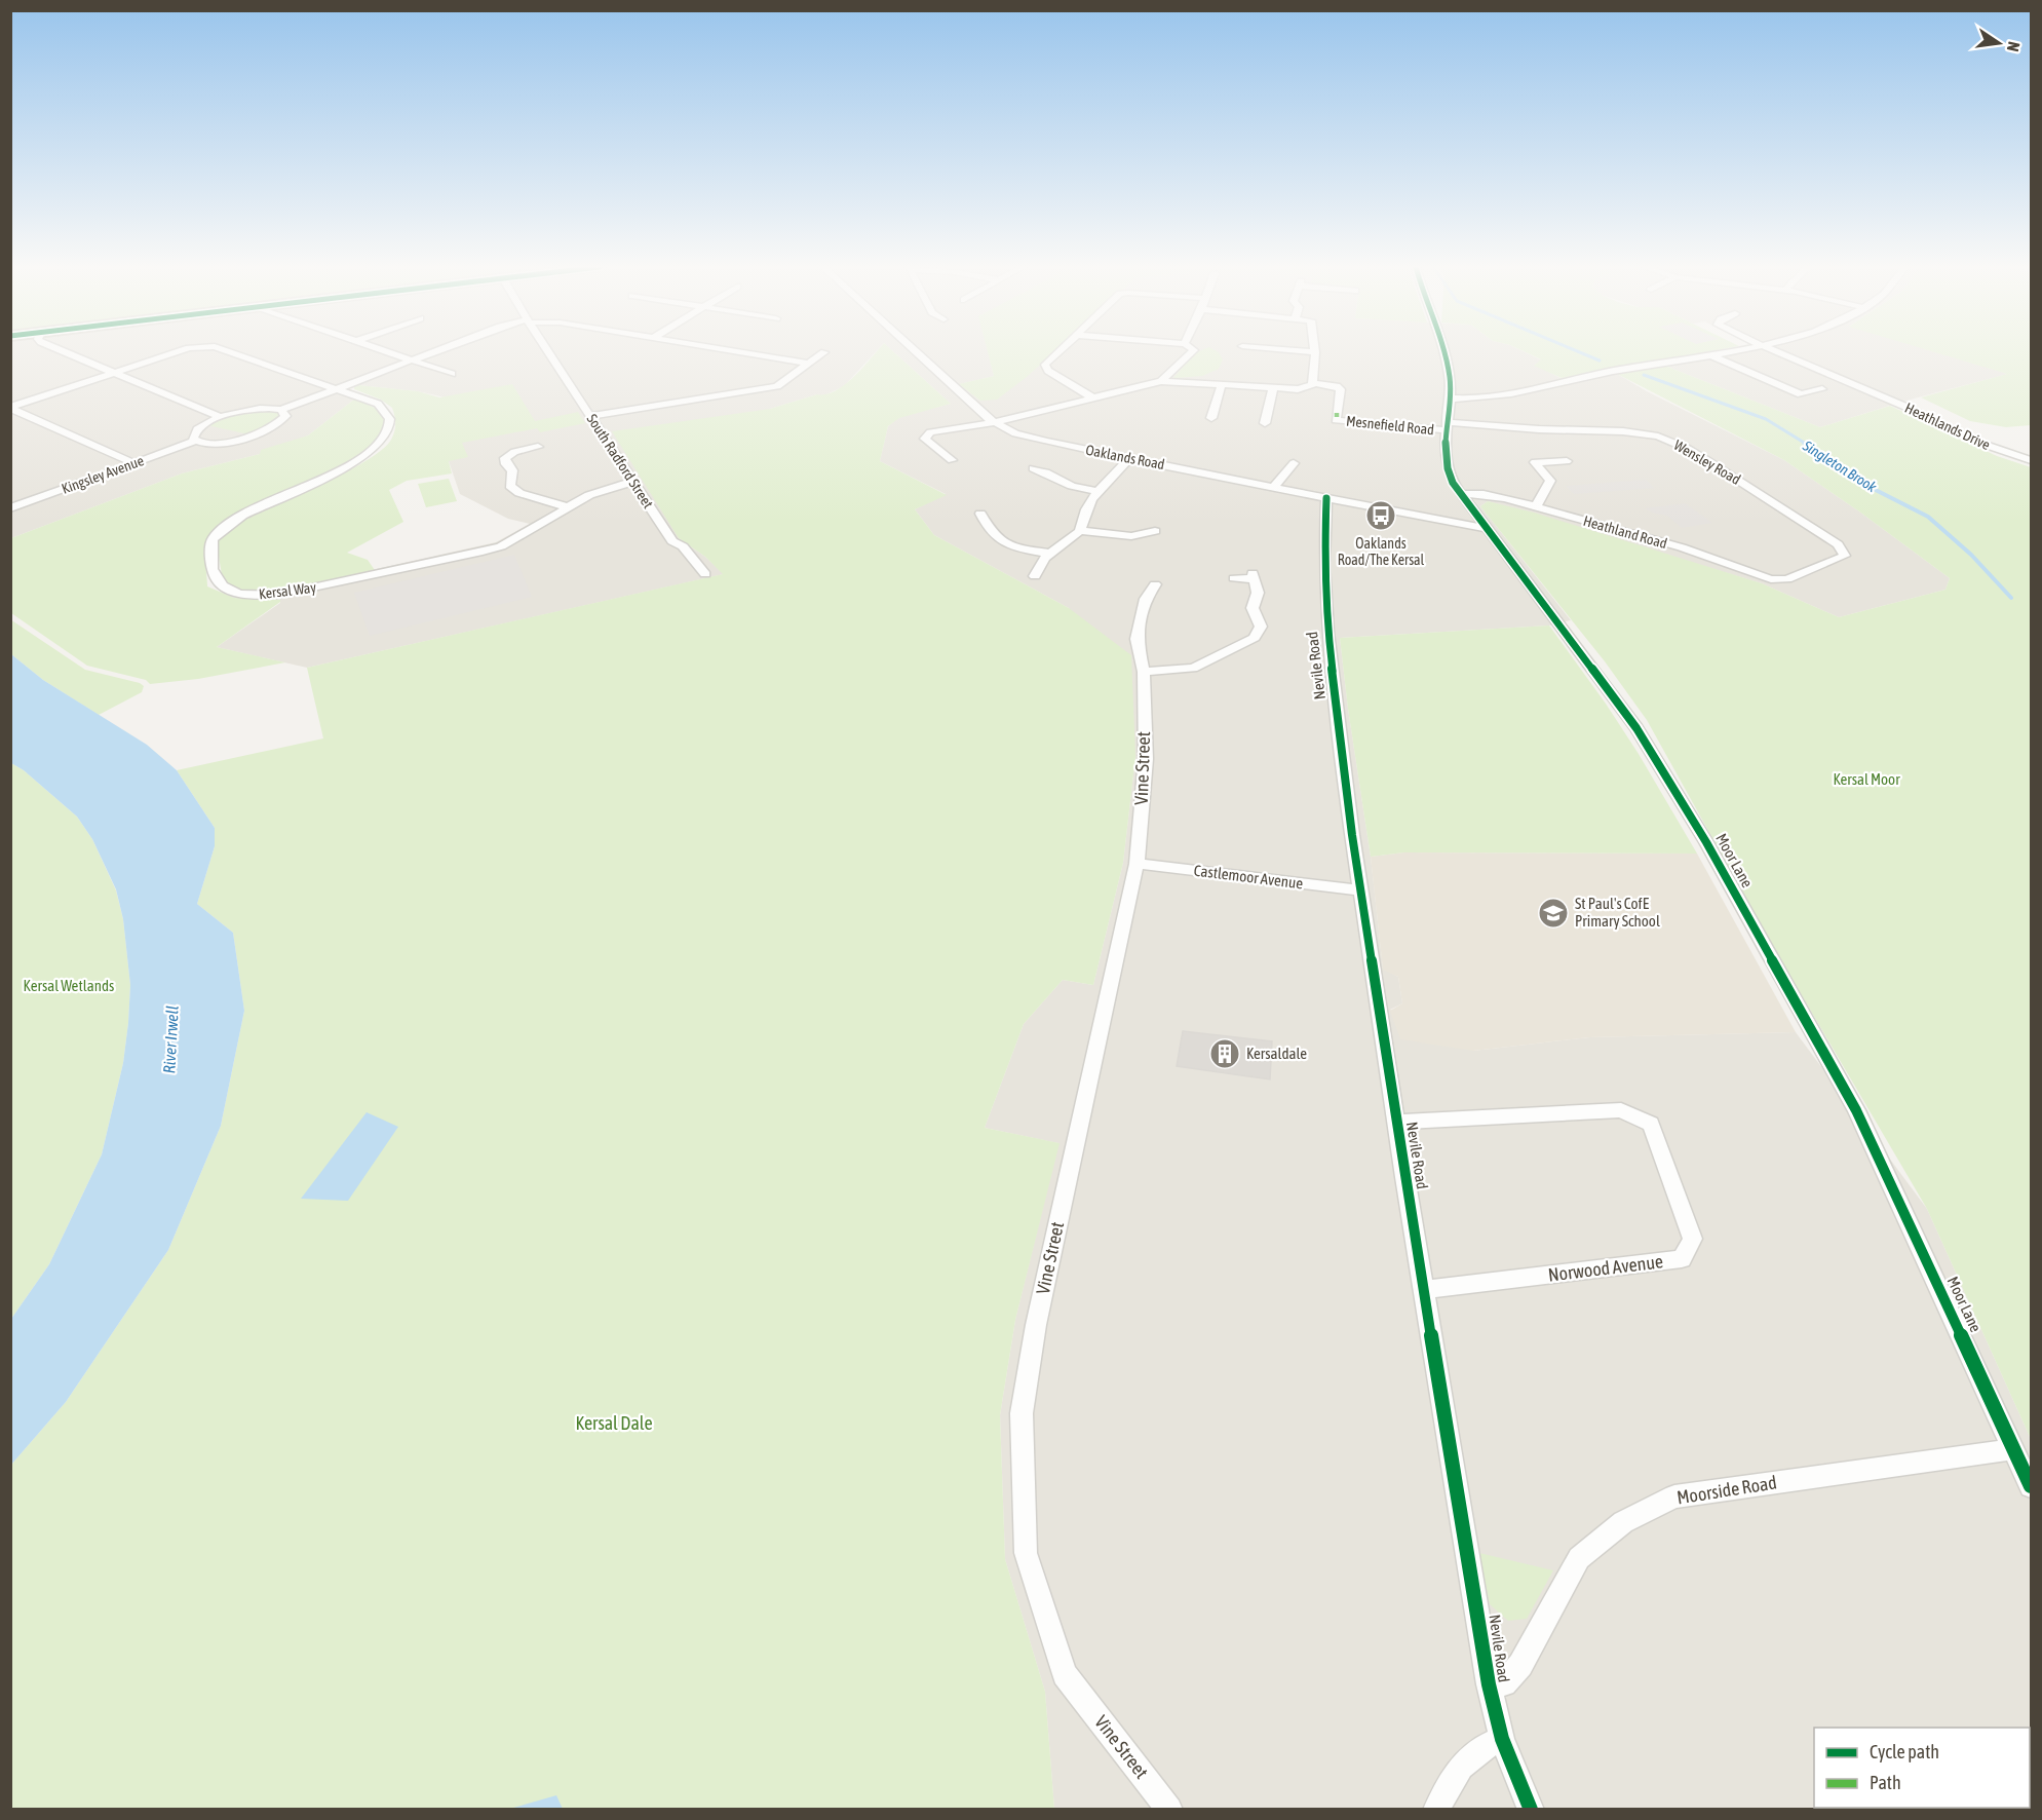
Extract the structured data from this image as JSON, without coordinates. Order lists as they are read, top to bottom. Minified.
{"streets":{"street":["Mesnefield Road","Heathlands Drive","Oaklands Road","South Radford Street","Wensley Road","Kingsley Avenue","Heathland Road","Kersal Way","Nevile Road","Vine Street","Moor Lane","Castlemoor Avenue","Norwood Avenue","Moorside Road"]},"crossings":[["Mesnefield Road","Wensley Road"],["Mesnefield Road","Moor Lane"],["Oaklands Road","Nevile Road"],["Oaklands Road","Moor Lane"],["South Radford Street","Kersal Way"],["Wensley Road","Heathland Road"],["Wensley Road","Moor Lane"],["Kingsley Avenue","Kersal Way"],["Heathland Road","Moor Lane"],["Nevile Road","Castlemoor Avenue"],["Nevile Road","Norwood Avenue"],["Nevile Road","Moorside Road"],["Vine Street","Castlemoor Avenue"],["Moor Lane","Moorside Road"]],"water":["Singleton Brook","River Irwell"],"parks":["Kersal Moor","Kersal Wetlands","Kersal Dale"],"places":{"bus stop":["Oaklands Road/The Kersal"],"school or university":["St Paul's CofE Primary School"],"building":["Kersaldale"]},"legend":["Cycle path","Path"],"north":"right"}
